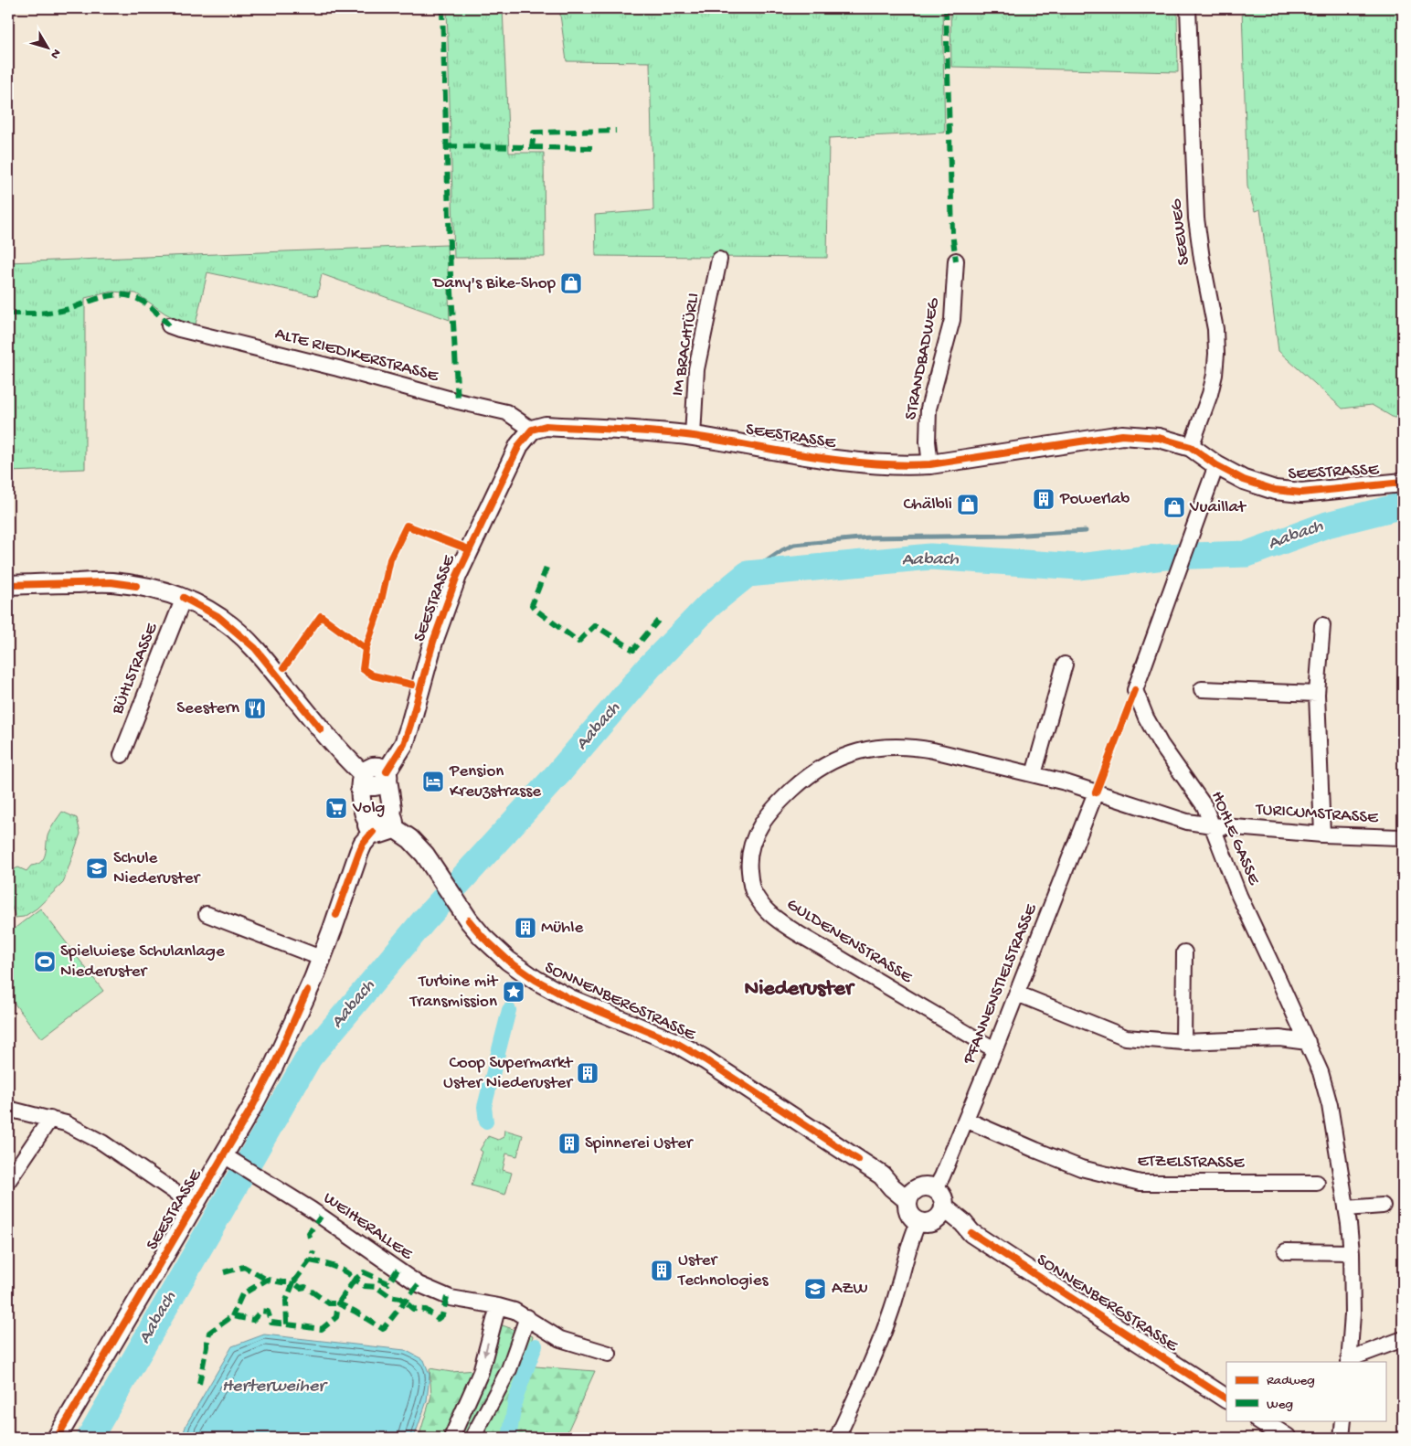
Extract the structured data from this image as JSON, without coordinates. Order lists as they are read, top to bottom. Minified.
{"streets":{"street":["SEEWEG","IM BRACHTÜRLI","ALTE RIEDIKERSTRASSE","STRANDBADWEG","SEESTRASSE","BÜHLSTRASSE","TURICUMSTRASSE","HOHLE GASSE","GULDENENSTRASSE","PFANNENSTIELSTRASSE","SONNENBERGSTRASSE","ETZELSTRASSE","WEIHERALLEE"]},"crossings":[["SEEWEG","SEESTRASSE"],["IM BRACHTÜRLI","SEESTRASSE"],["ALTE RIEDIKERSTRASSE","SEESTRASSE"],["STRANDBADWEG","SEESTRASSE"],["SEESTRASSE","HOHLE GASSE"],["SEESTRASSE","WEIHERALLEE"],["TURICUMSTRASSE","HOHLE GASSE"],["TURICUMSTRASSE","GULDENENSTRASSE"],["TURICUMSTRASSE","PFANNENSTIELSTRASSE"],["GULDENENSTRASSE","PFANNENSTIELSTRASSE"],["PFANNENSTIELSTRASSE","SONNENBERGSTRASSE"],["PFANNENSTIELSTRASSE","ETZELSTRASSE"]],"districts":["Niederuster"],"water":["Aabach","Herterweiher"],"places":{"shop":["Dany's Bike-Shop","Chälbli","Vuaillat"],"building":["Powerlab","Mühle","Coop Supermarkt Uster Niederuster","Spinnerei Uster","Uster Technologies"],"restaurant":["Seestern"],"hotel":["Pension Kreuzstrasse"],"supermarket":["Volg"],"school or university":["Schule Niederuster","AZW"],"sports":["Spielwiese Schulanlage Niederuster"],"place":["Turbine mit Transmission"]},"legend":["Radweg","Weg"],"north":"bottom right"}
